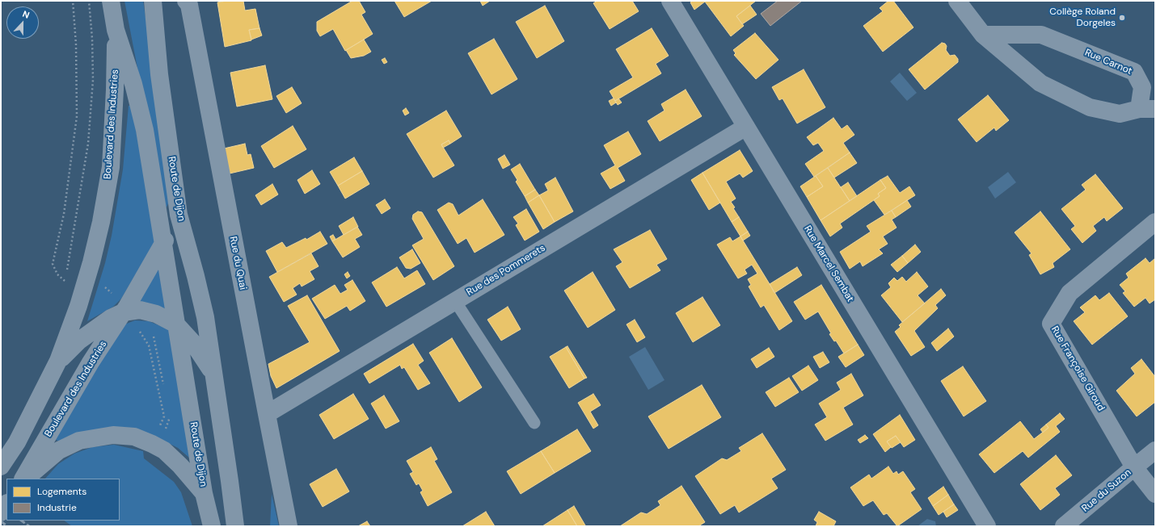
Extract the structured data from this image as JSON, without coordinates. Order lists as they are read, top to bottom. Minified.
{"streets":{"street":["Rue Carnot","Boulevard des Industries","Route de Dijon","Rue du Quai","Rue Marcel Sembat","Rue des Pommerets","Rue Françoise Giroud","Rue du Suzon"]},"crossings":[["Boulevard des Industries","Route de Dijon"],["Rue du Quai","Rue des Pommerets"],["Rue Marcel Sembat","Rue des Pommerets"],["Rue Françoise Giroud","Rue du Suzon"]],"places":["Collège Roland Dorgeles"],"legend":["Logements","Industrie"],"north":"top"}
